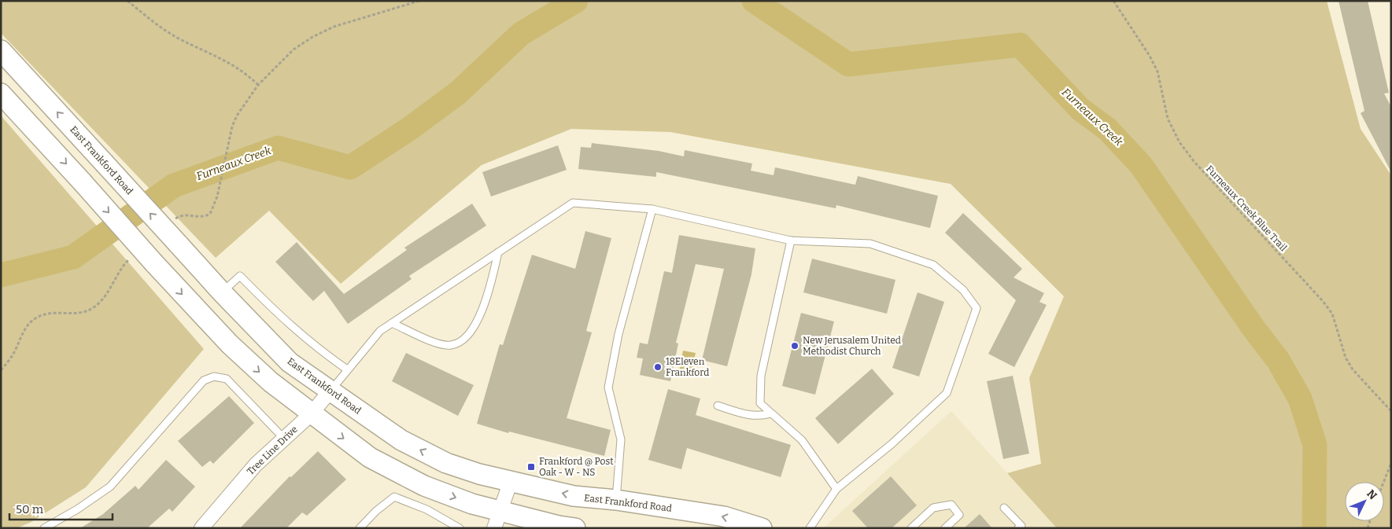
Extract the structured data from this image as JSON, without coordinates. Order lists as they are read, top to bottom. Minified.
{"streets":{"main road":["East Frankford Road"],"street":["Tree Line Drive"],"path":["Furneaux Creek Blue Trail"]},"crossings":[["East Frankford Road","Tree Line Drive"]],"water":["Furneaux Creek"],"places":{"other":["New Jerusalem United Methodist Church","18Eleven Frankford"],"transit":["Frankford @ Post Oak - W - NS"]},"scale_bar":"50 m","north":"top right"}
